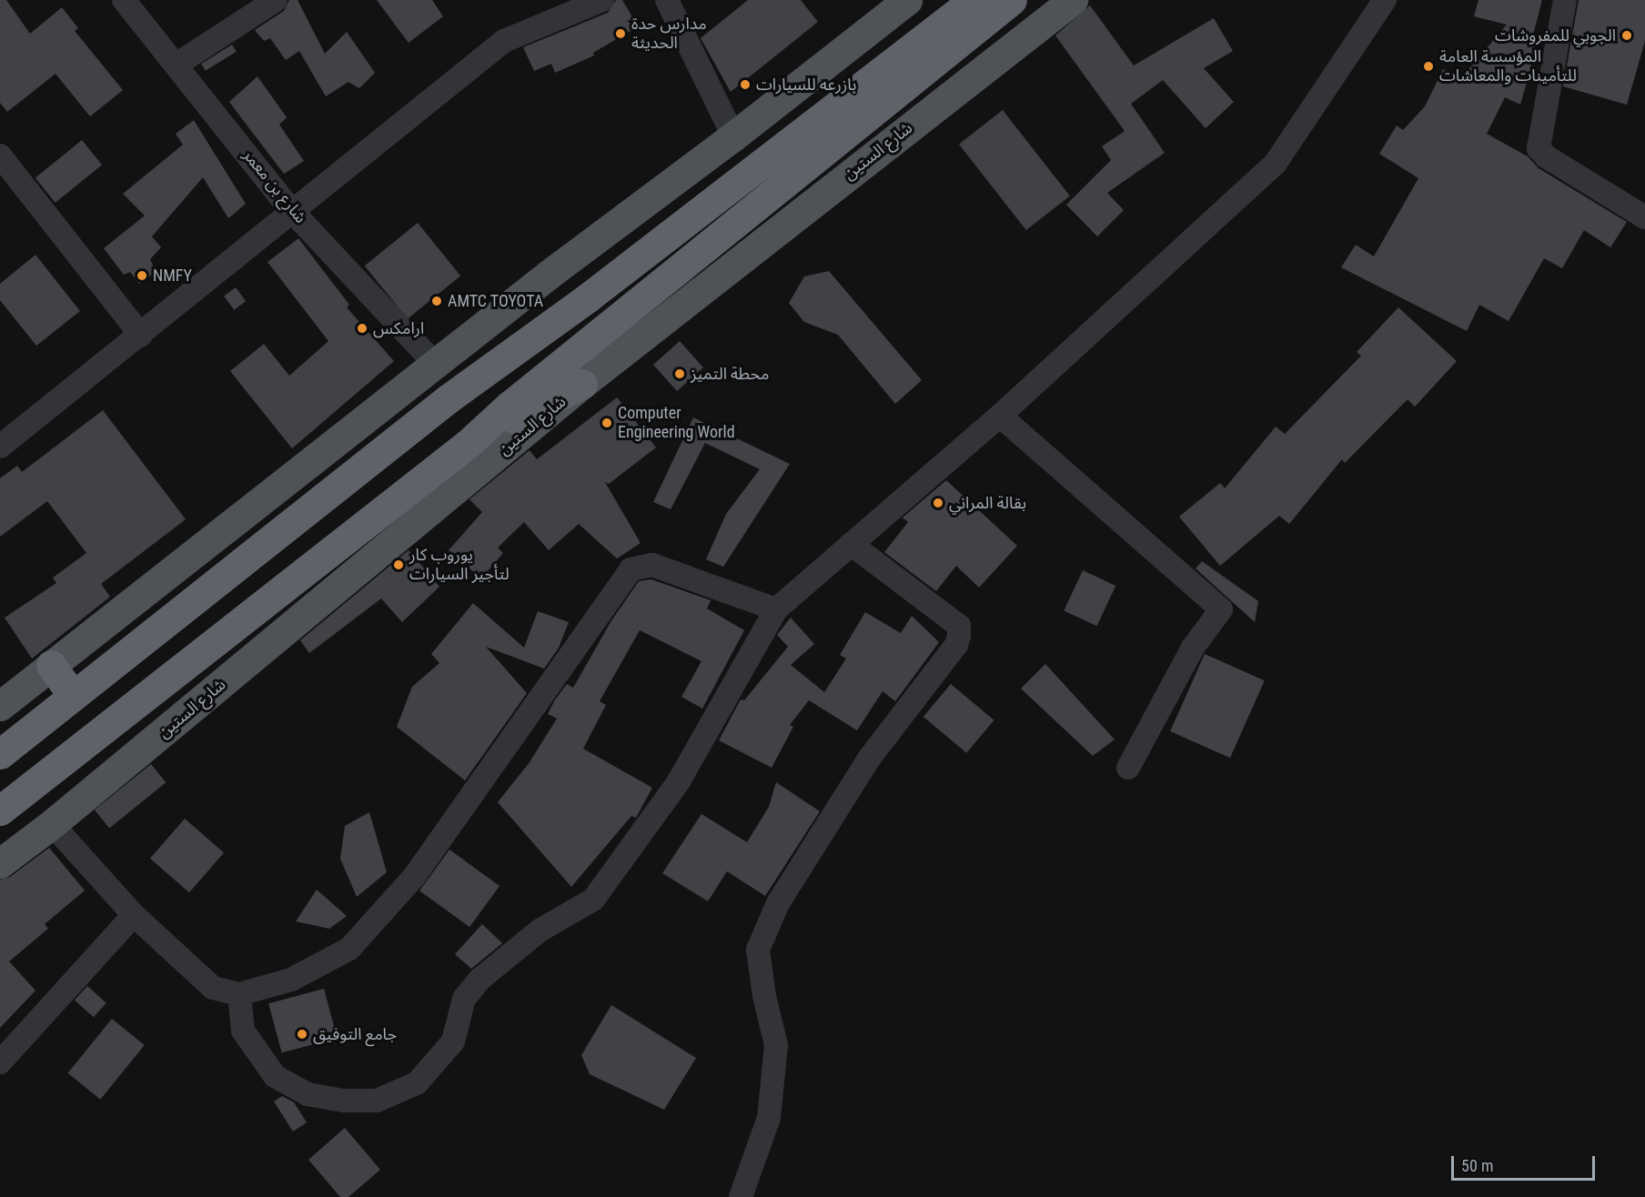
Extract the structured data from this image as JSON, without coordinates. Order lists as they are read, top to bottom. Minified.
{"streets":{"highway":["شارع الستين"],"street":["شارع بن معمر"]},"places":["مدارس حدة الحديثة","الجوبي للمفروشات","المؤسسة العامة للتأمينات والمعاشات","بازرعه للسيارات","NMFY","AMTC TOYOTA","ارامكس","محطة التميز","Computer Engineering World","بقالة المراني","يوروب كار لتأجير السيارات","جامع التوفيق"],"scale_bar":"50 m"}
